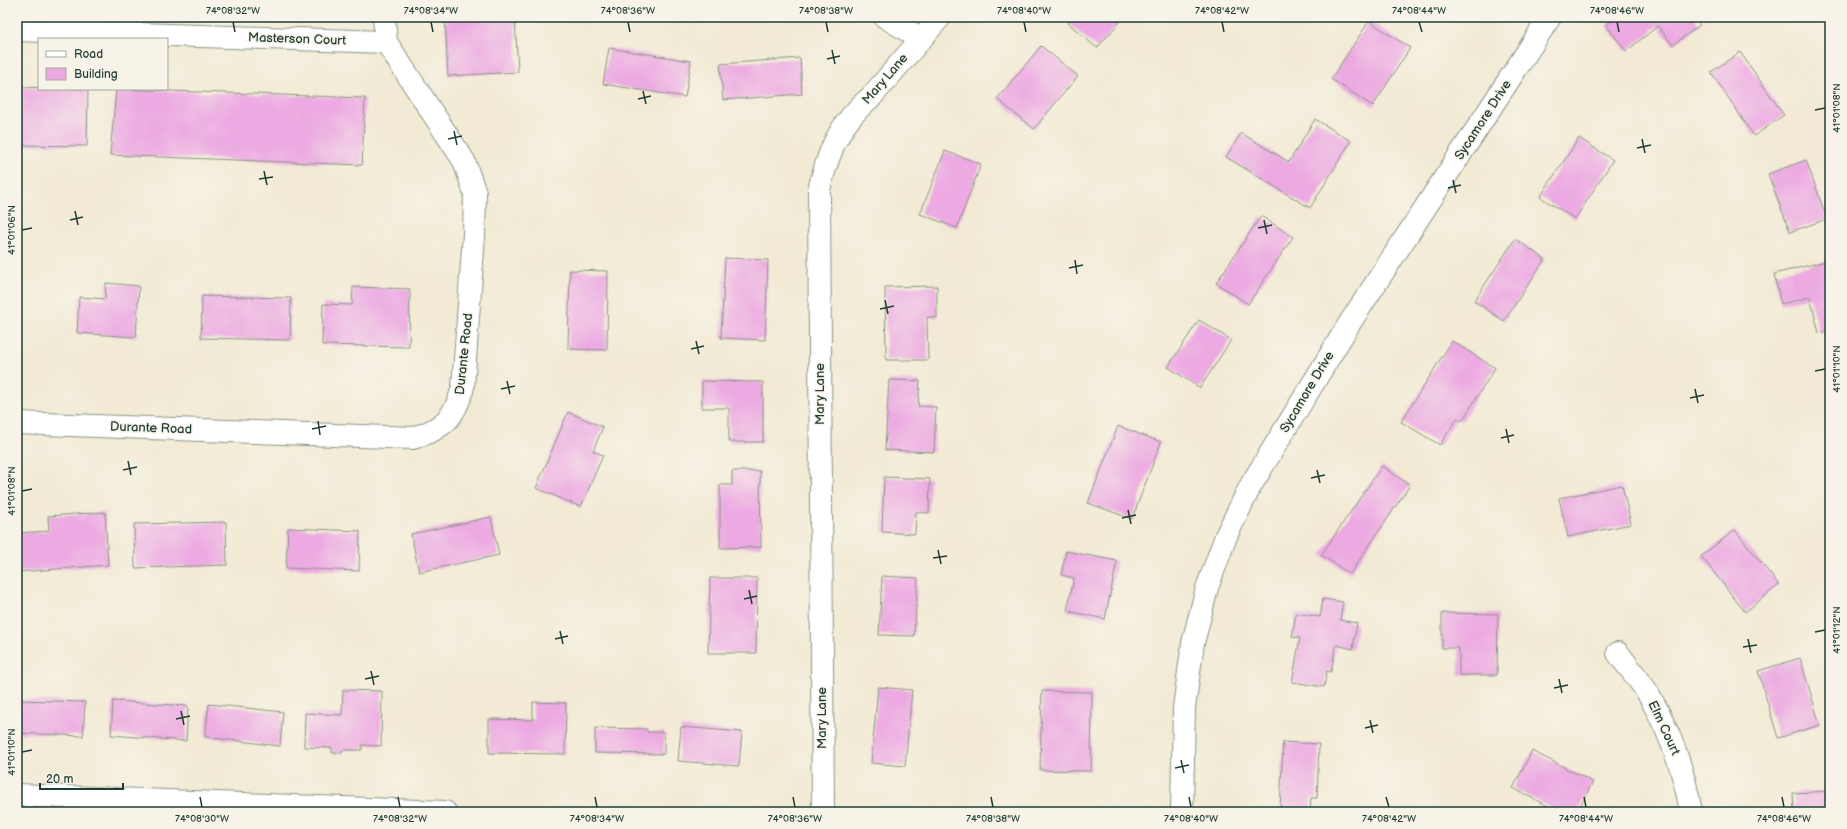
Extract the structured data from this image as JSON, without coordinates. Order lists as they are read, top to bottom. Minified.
{"streets":{"street":["Masterson Court","Mary Lane","Sycamore Drive","Durante Road","Elm Court"]},"crossings":[["Masterson Court","Durante Road"]],"legend":["Road","Building"],"scale_bar":"20 m","coordinates":["74°08'32\"W","74°08'34\"W","74°08'36\"W","74°08'38\"W","74°08'40\"W","74°08'42\"W","74°08'44\"W","74°08'46\"W","41°01'08\"N","41°01'06\"N","41°01'10\"N","41°01'12\"N","74°08'30\"W"]}
